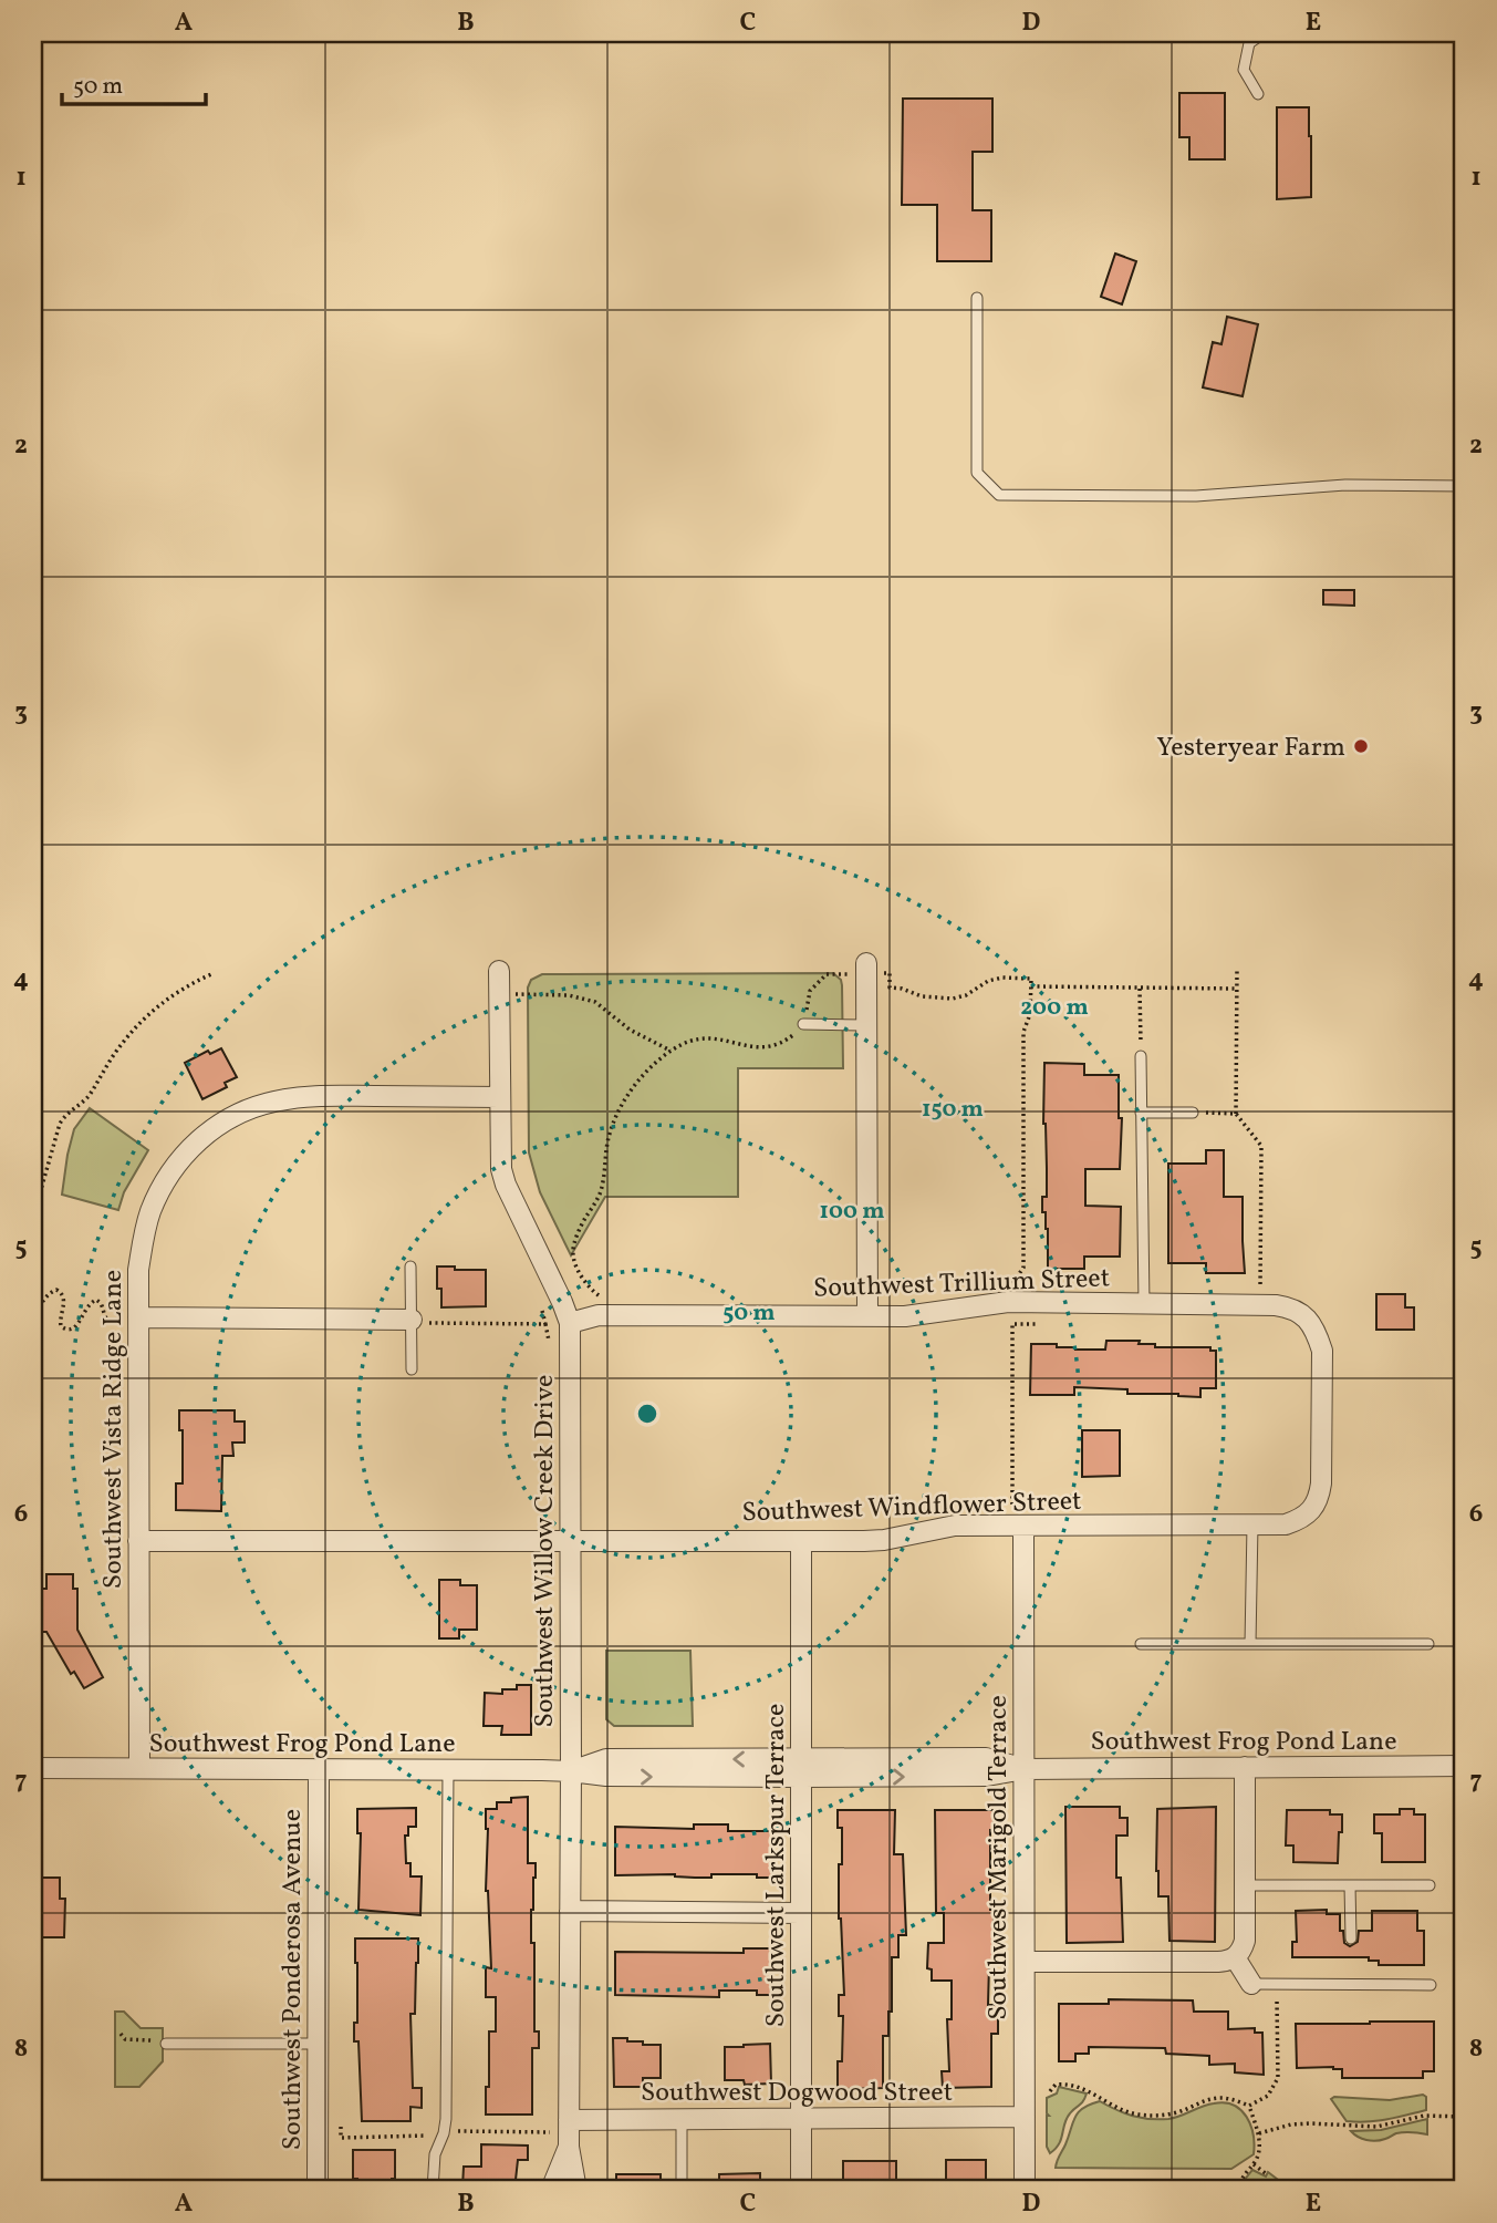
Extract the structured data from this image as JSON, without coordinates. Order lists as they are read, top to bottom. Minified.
{"streets":{"street":["Southwest Trillium Street","Southwest Vista Ridge Lane","Southwest Windflower Street","Southwest Willow Creek Drive","Southwest Frog Pond Lane","Southwest Marigold Terrace","Southwest Larkspur Terrace","Southwest Ponderosa Avenue","Southwest Dogwood Street"]},"crossings":[["Southwest Trillium Street","Southwest Windflower Street"],["Southwest Trillium Street","Southwest Willow Creek Drive"],["Southwest Vista Ridge Lane","Southwest Windflower Street"],["Southwest Vista Ridge Lane","Southwest Willow Creek Drive"],["Southwest Vista Ridge Lane","Southwest Frog Pond Lane"],["Southwest Windflower Street","Southwest Willow Creek Drive"],["Southwest Windflower Street","Southwest Marigold Terrace"],["Southwest Windflower Street","Southwest Larkspur Terrace"],["Southwest Willow Creek Drive","Southwest Frog Pond Lane"],["Southwest Willow Creek Drive","Southwest Dogwood Street"],["Southwest Frog Pond Lane","Southwest Marigold Terrace"],["Southwest Frog Pond Lane","Southwest Larkspur Terrace"],["Southwest Frog Pond Lane","Southwest Ponderosa Avenue"],["Southwest Marigold Terrace","Southwest Dogwood Street"],["Southwest Larkspur Terrace","Southwest Dogwood Street"]],"places":["Yesteryear Farm"],"scale_bar":"50 m","grid":{"columns":["A","B","C","D","E"],"rows":["1","2","3","4","5","6","7","8"]},"rings":["200 m","150 m","100 m","50 m"]}
